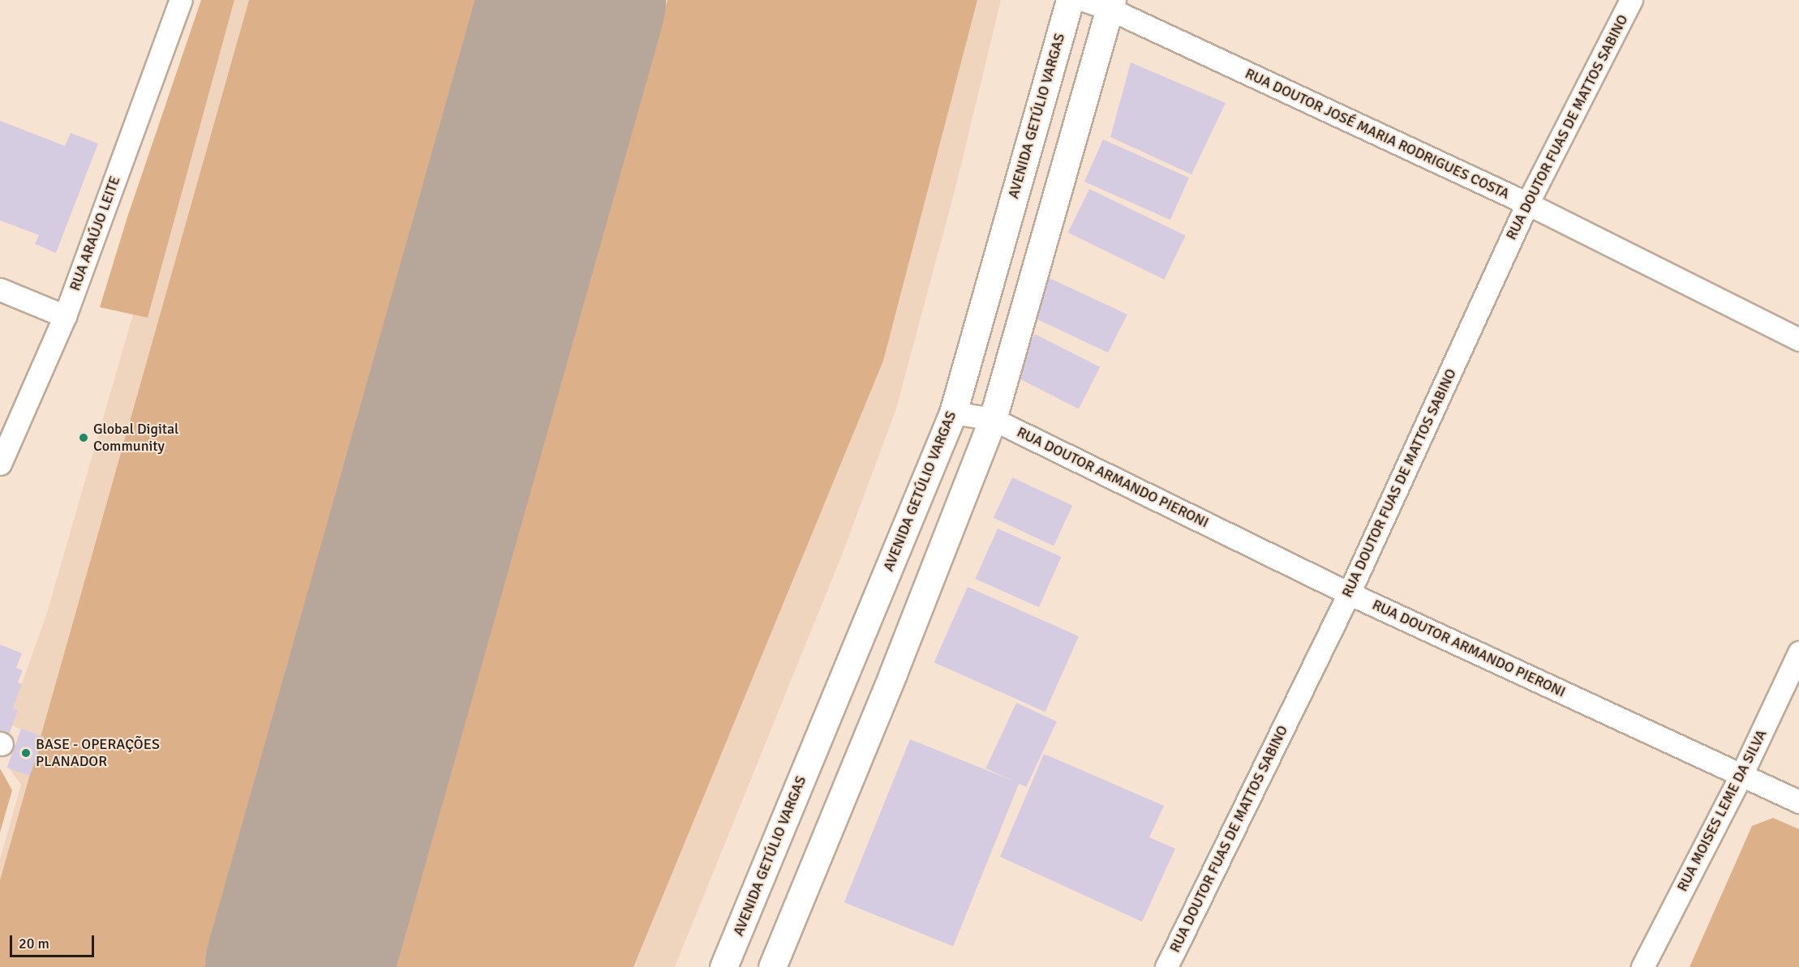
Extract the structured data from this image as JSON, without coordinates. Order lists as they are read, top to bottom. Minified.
{"streets":{"main road":["AVENIDA GETÚLIO VARGAS"],"street":["RUA DOUTOR FUAS DE MATTOS SABINO","RUA DOUTOR JOSÉ MARIA RODRIGUES COSTA","RUA ARAÚJO LEITE","RUA DOUTOR ARMANDO PIERONI","RUA MOISES LEME DA SILVA"]},"crossings":[["AVENIDA GETÚLIO VARGAS","RUA DOUTOR ARMANDO PIERONI"],["RUA DOUTOR FUAS DE MATTOS SABINO","RUA DOUTOR JOSÉ MARIA RODRIGUES COSTA"],["RUA DOUTOR FUAS DE MATTOS SABINO","RUA DOUTOR ARMANDO PIERONI"],["RUA DOUTOR ARMANDO PIERONI","RUA MOISES LEME DA SILVA"]],"places":["Global Digital Community","BASE - OPERAÇÕES PLANADOR"],"scale_bar":"20 m"}
